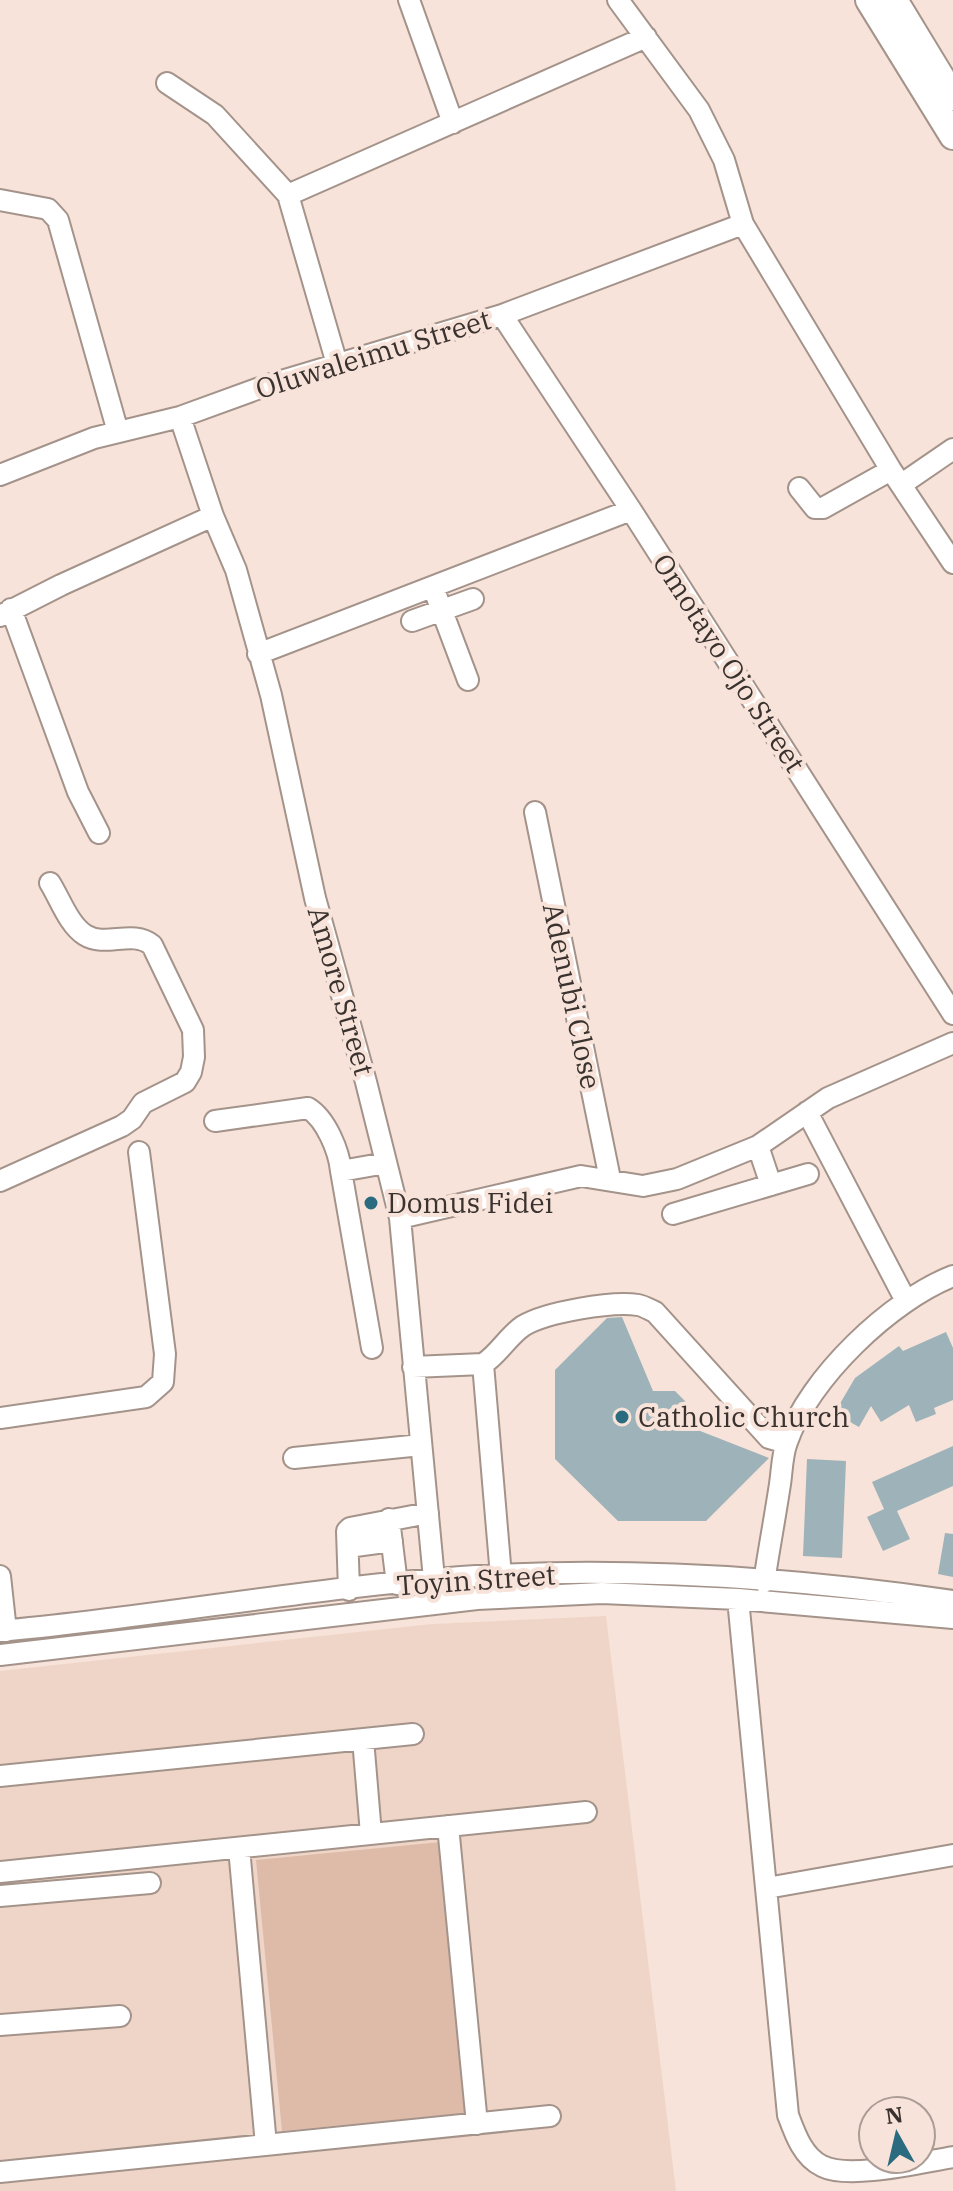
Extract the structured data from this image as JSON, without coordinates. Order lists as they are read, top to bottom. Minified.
{"streets":{"street":["Oluwaleimu Street","Omotayo Ojo Street","Amore Street","Adenubi Close","Toyin Street"]},"crossings":[["Oluwaleimu Street","Omotayo Ojo Street"],["Oluwaleimu Street","Amore Street"],["Amore Street","Toyin Street"]],"places":["Domus Fidei","Catholic Church"],"north":"top"}
